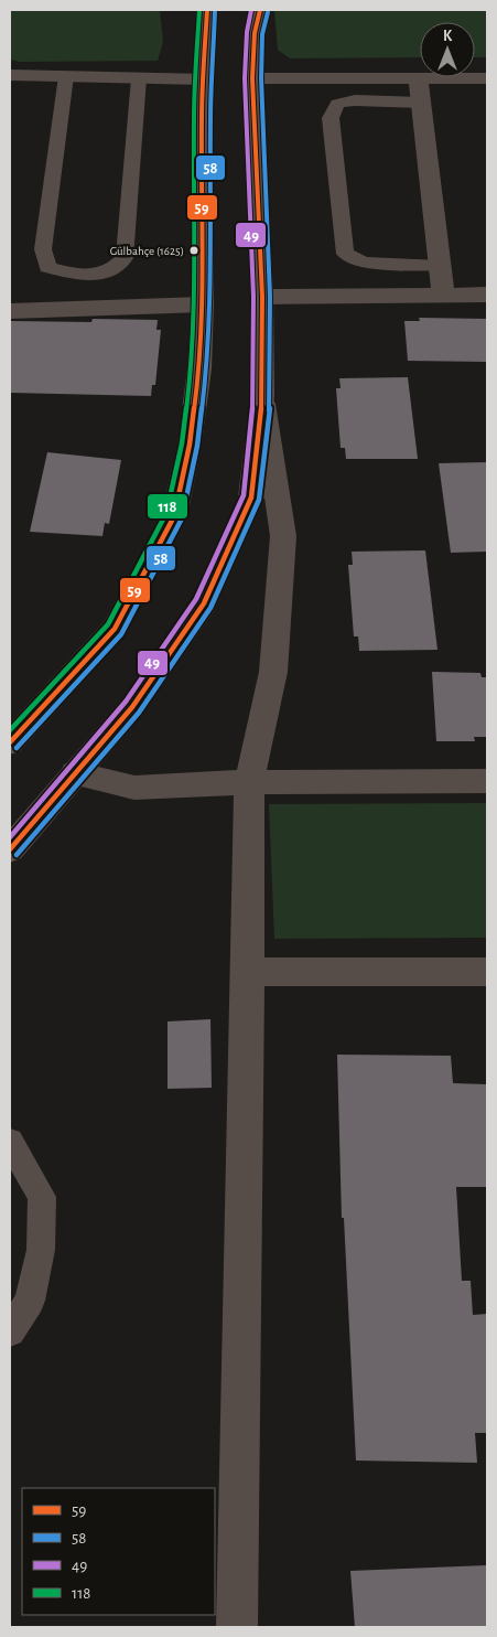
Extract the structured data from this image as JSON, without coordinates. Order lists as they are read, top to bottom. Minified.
{"places":["Gülbahçe (1625)"],"lines":["transit line 59","transit line 58","transit line 49","transit line 118"],"legend":["59","58","49","118"],"north":"top"}
